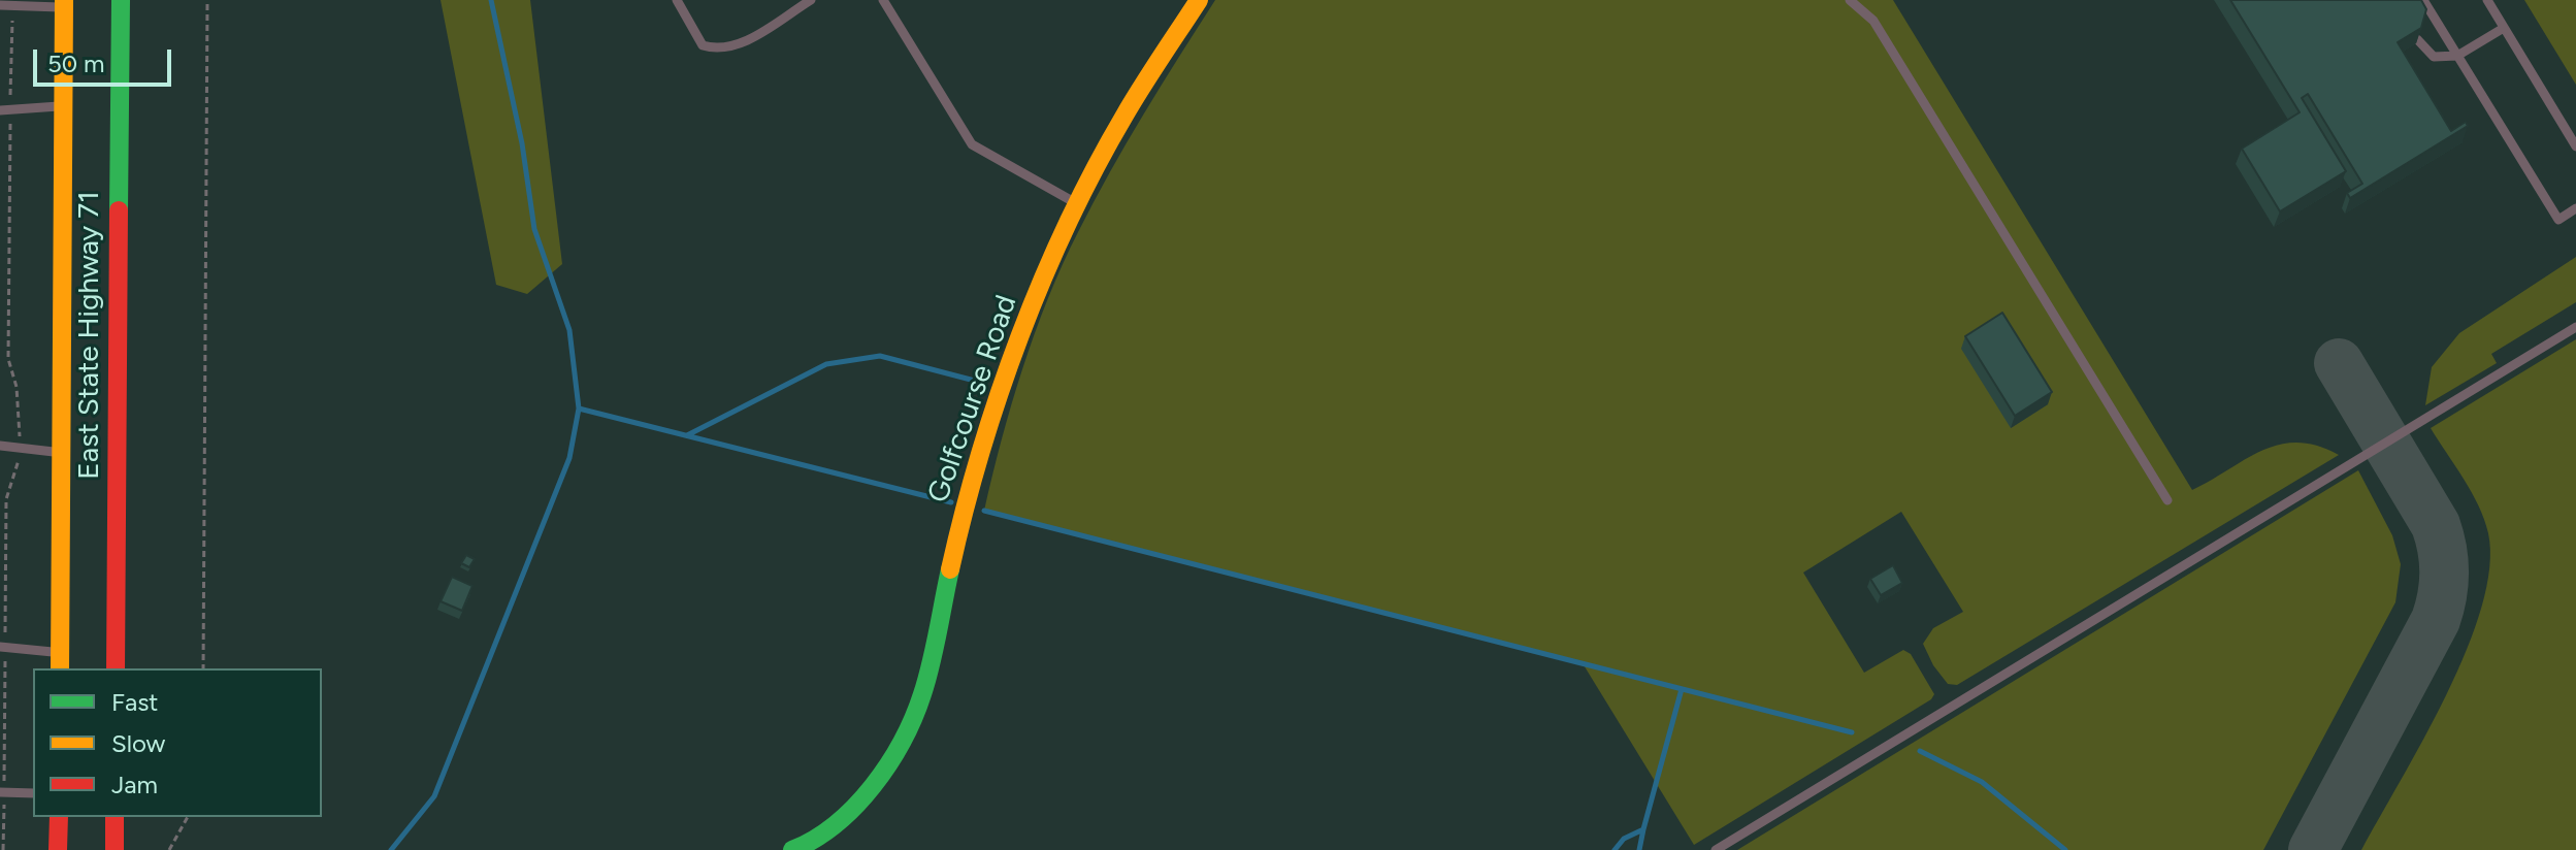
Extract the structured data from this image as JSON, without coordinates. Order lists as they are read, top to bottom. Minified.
{"streets":{"main road":["East State Highway 71","Golfcourse Road"]},"legend":["Fast","Slow","Jam"],"scale_bar":"50 m"}
